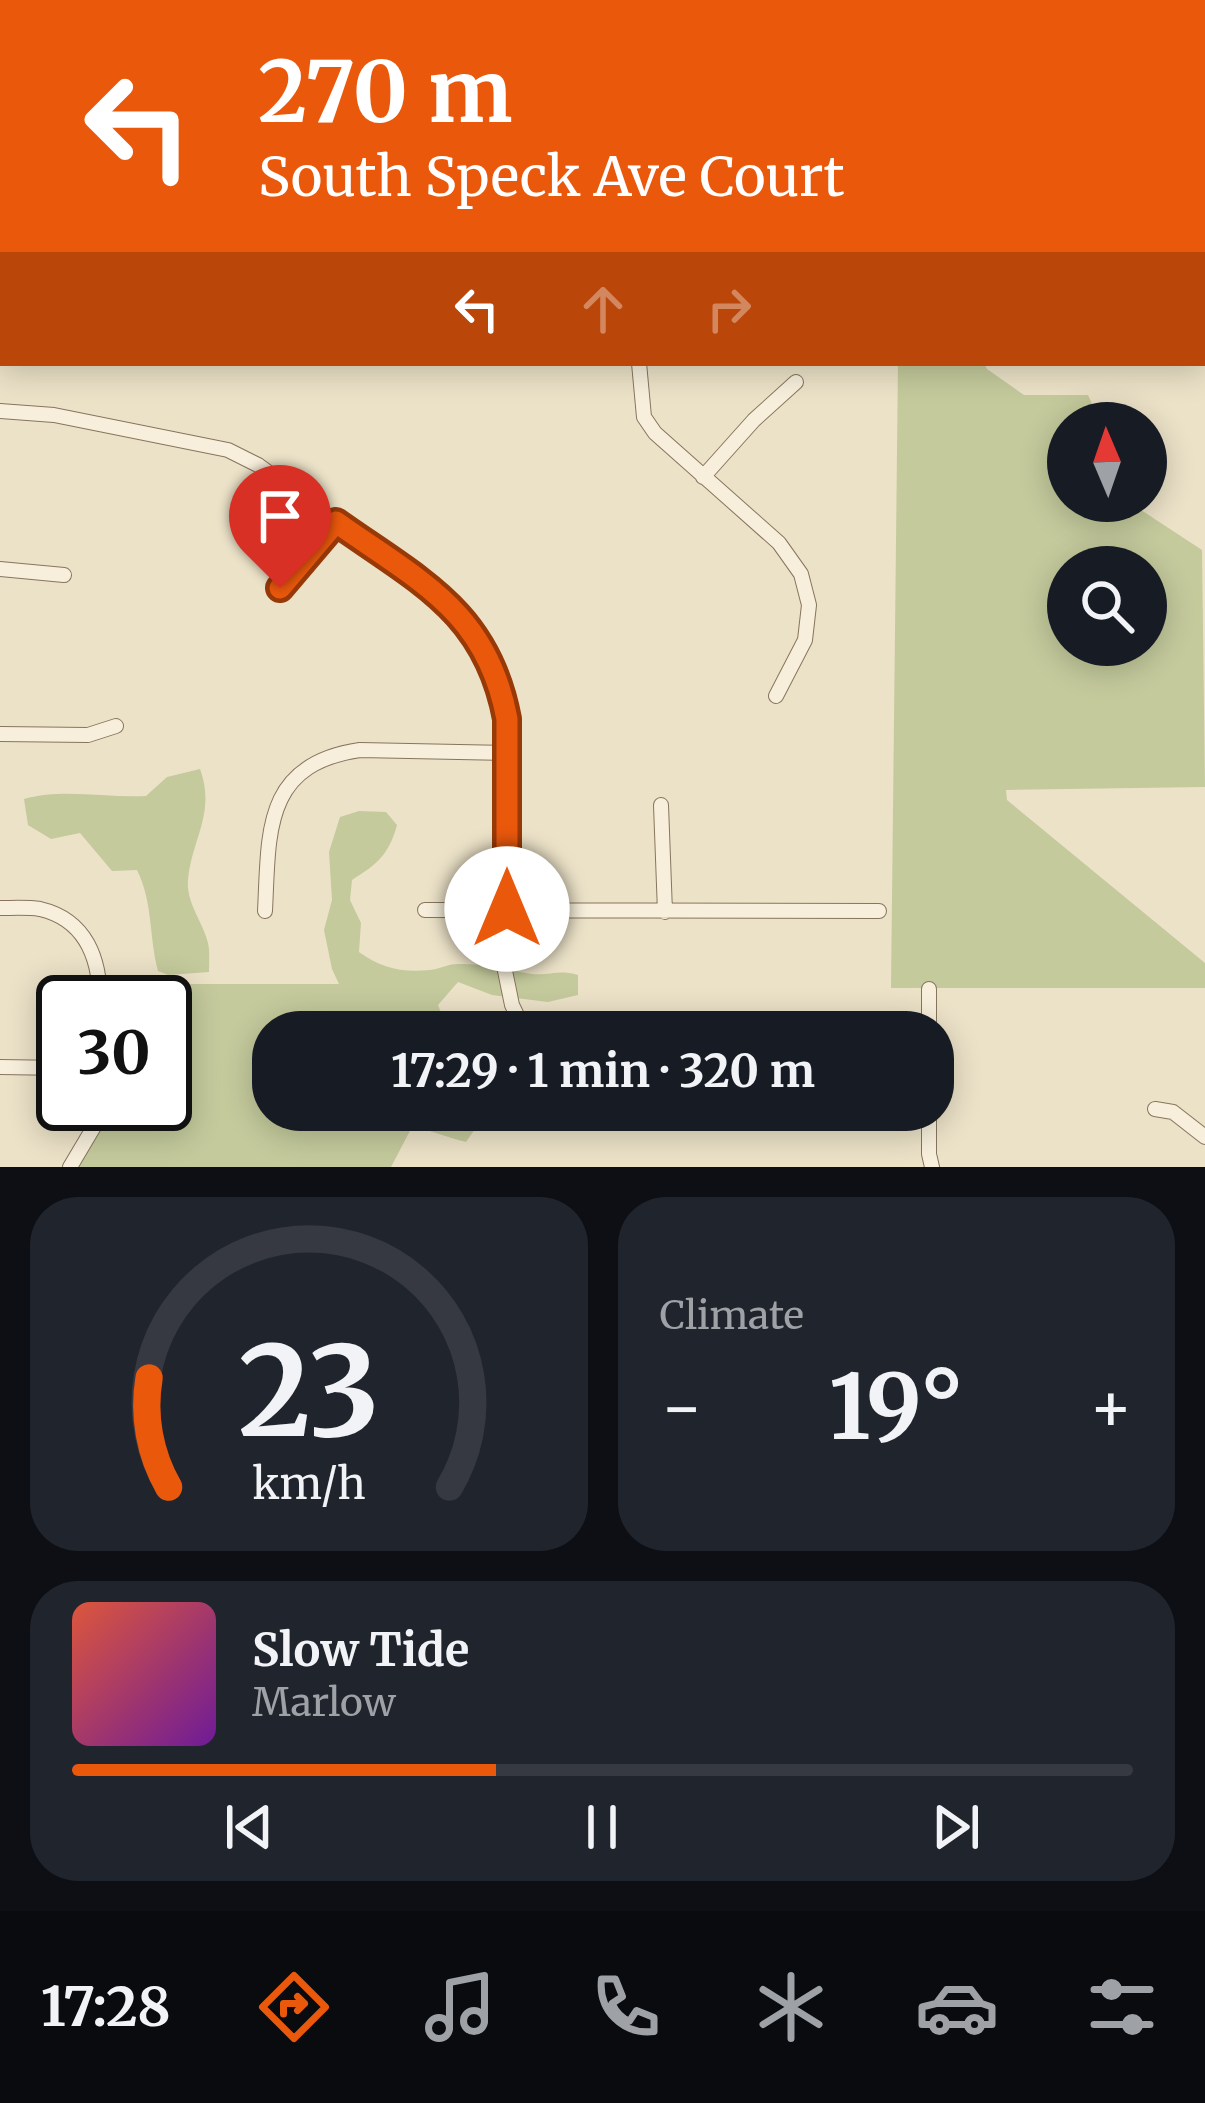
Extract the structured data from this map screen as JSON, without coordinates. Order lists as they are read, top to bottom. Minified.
{"north":"top","page":{"turn":["270 m","South Speck Ave Court"],"limit":"30","trip":"17:29 · 1 min · 320 m","tile":"Climate","heat":["−","19°","+"],"song":["Slow Tide","Marlow"],"tabs":"17:28","gauge":["23","km/h"]}}
